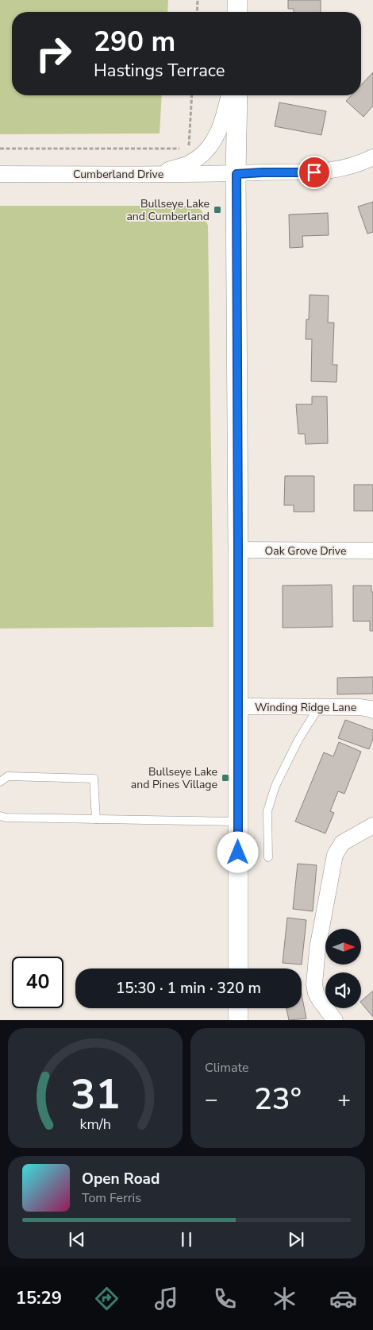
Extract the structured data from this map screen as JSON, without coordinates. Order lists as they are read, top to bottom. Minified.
{"streets":{"street":["Cumberland Drive","Oak Grove Drive","Winding Ridge Lane"]},"places":{"transit":["Bullseye Lake and Cumberland","Bullseye Lake and Pines Village"]},"north":"right","page":{"turn":["290 m","Hastings Terrace"],"limit":"40","trip":"15:30 · 1 min · 320 m","tile":"Climate","heat":["−","23°","+"],"song":["Open Road","Tom Ferris"],"tabs":"15:29","gauge":["31","km/h"]}}
